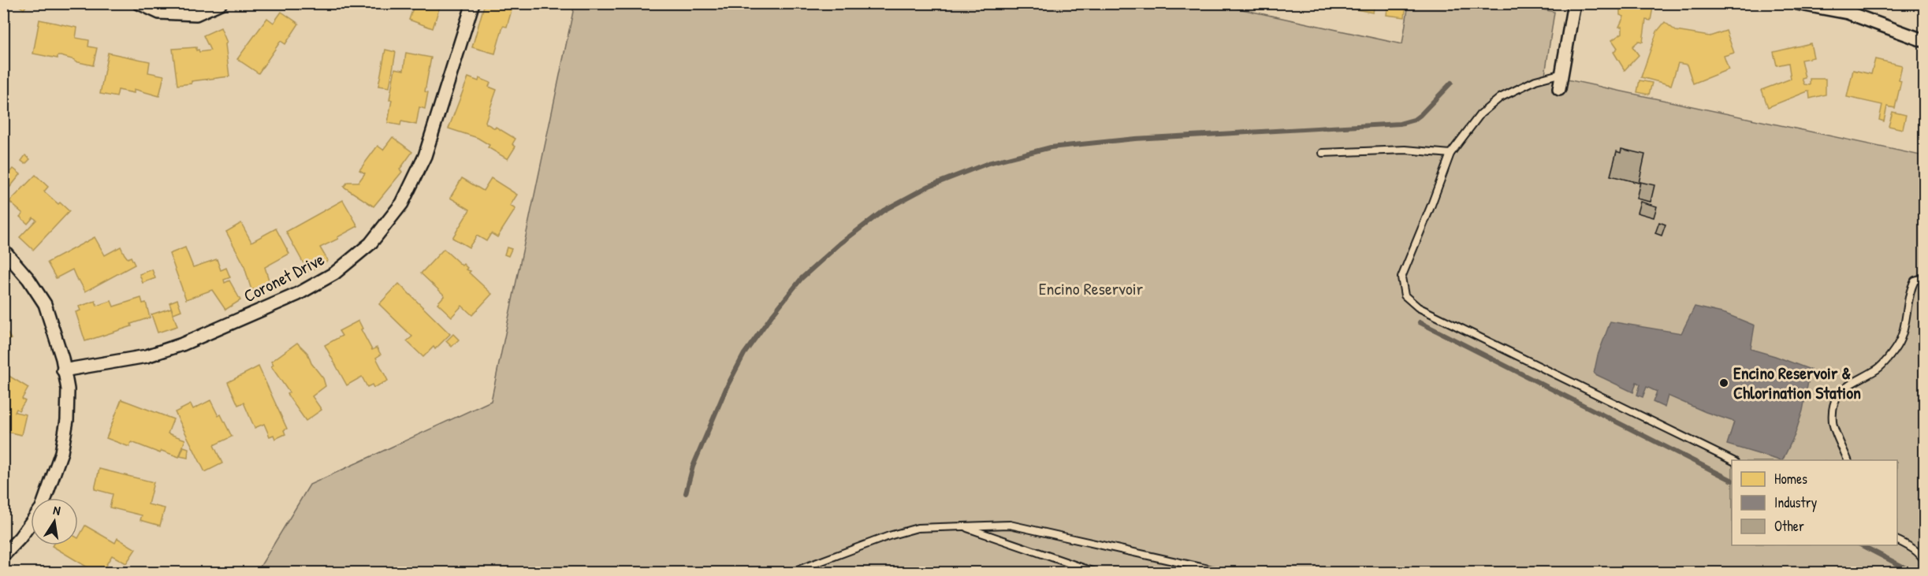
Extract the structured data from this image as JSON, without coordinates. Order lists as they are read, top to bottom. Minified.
{"streets":{"street":["Coronet Drive"]},"parks":["Encino Reservoir"],"places":["Encino Reservoir & Chlorination Station"],"legend":["Homes","Industry","Other"],"north":"top"}
